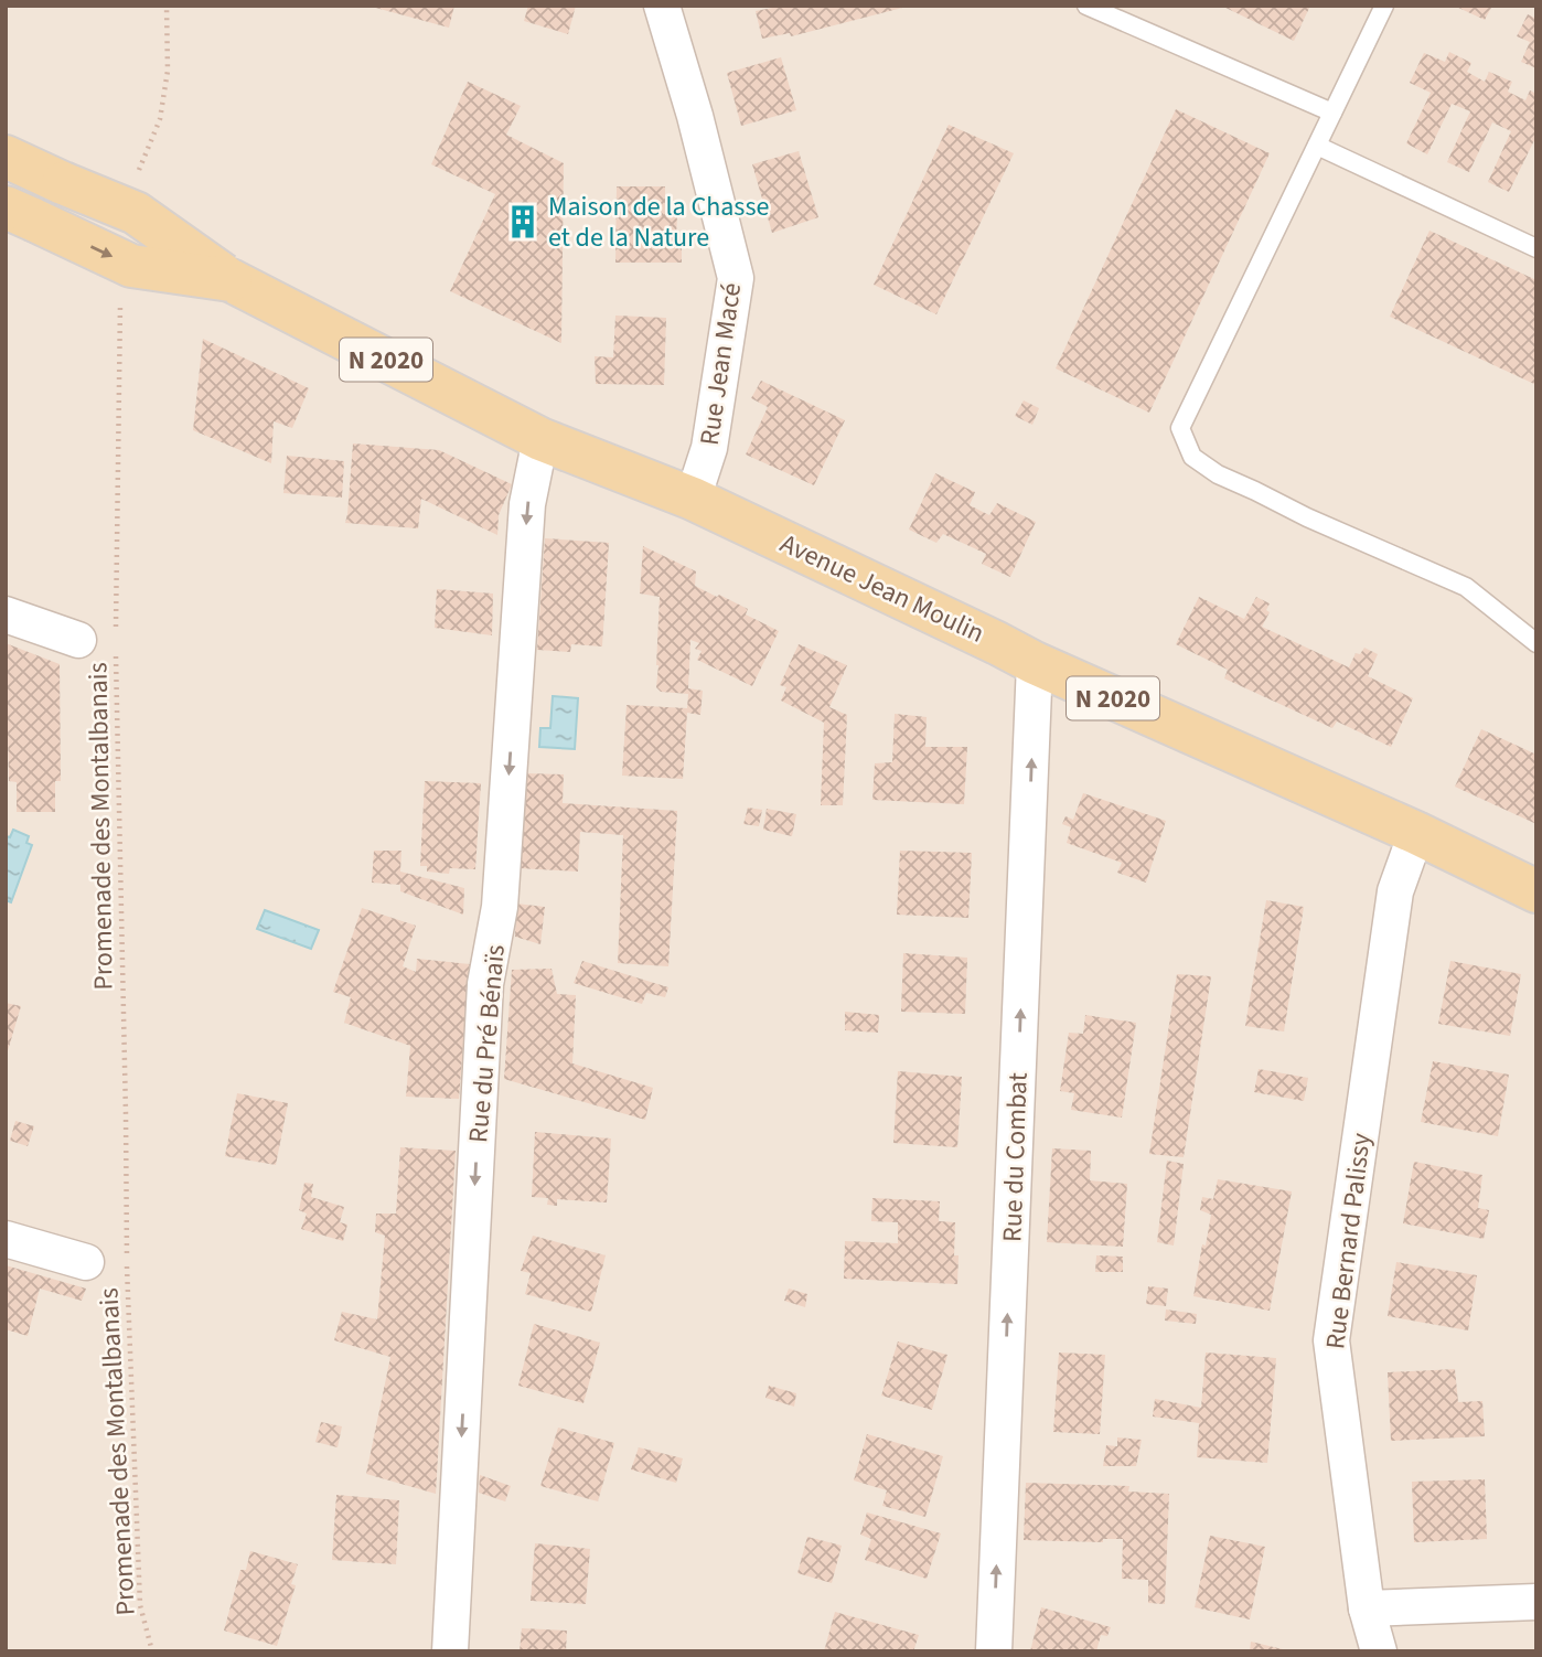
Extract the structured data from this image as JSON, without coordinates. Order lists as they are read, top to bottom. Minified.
{"streets":{"main road":["N 2020","Avenue Jean Moulin"],"street":["Rue Jean Macé","Rue du Pré Bénaïs","Rue du Combat","Rue Bernard Palissy"],"path":["Promenade des Montalbanais"]},"crossings":[["Rue Jean Macé","Avenue Jean Moulin"],["Avenue Jean Moulin","Rue du Pré Bénaïs"],["Avenue Jean Moulin","Rue du Combat"],["Avenue Jean Moulin","Rue Bernard Palissy"]],"one_way":["Rue du Pré Bénaïs","Rue du Combat"],"places":{"building":["Maison de la Chasse et de la Nature"]}}
